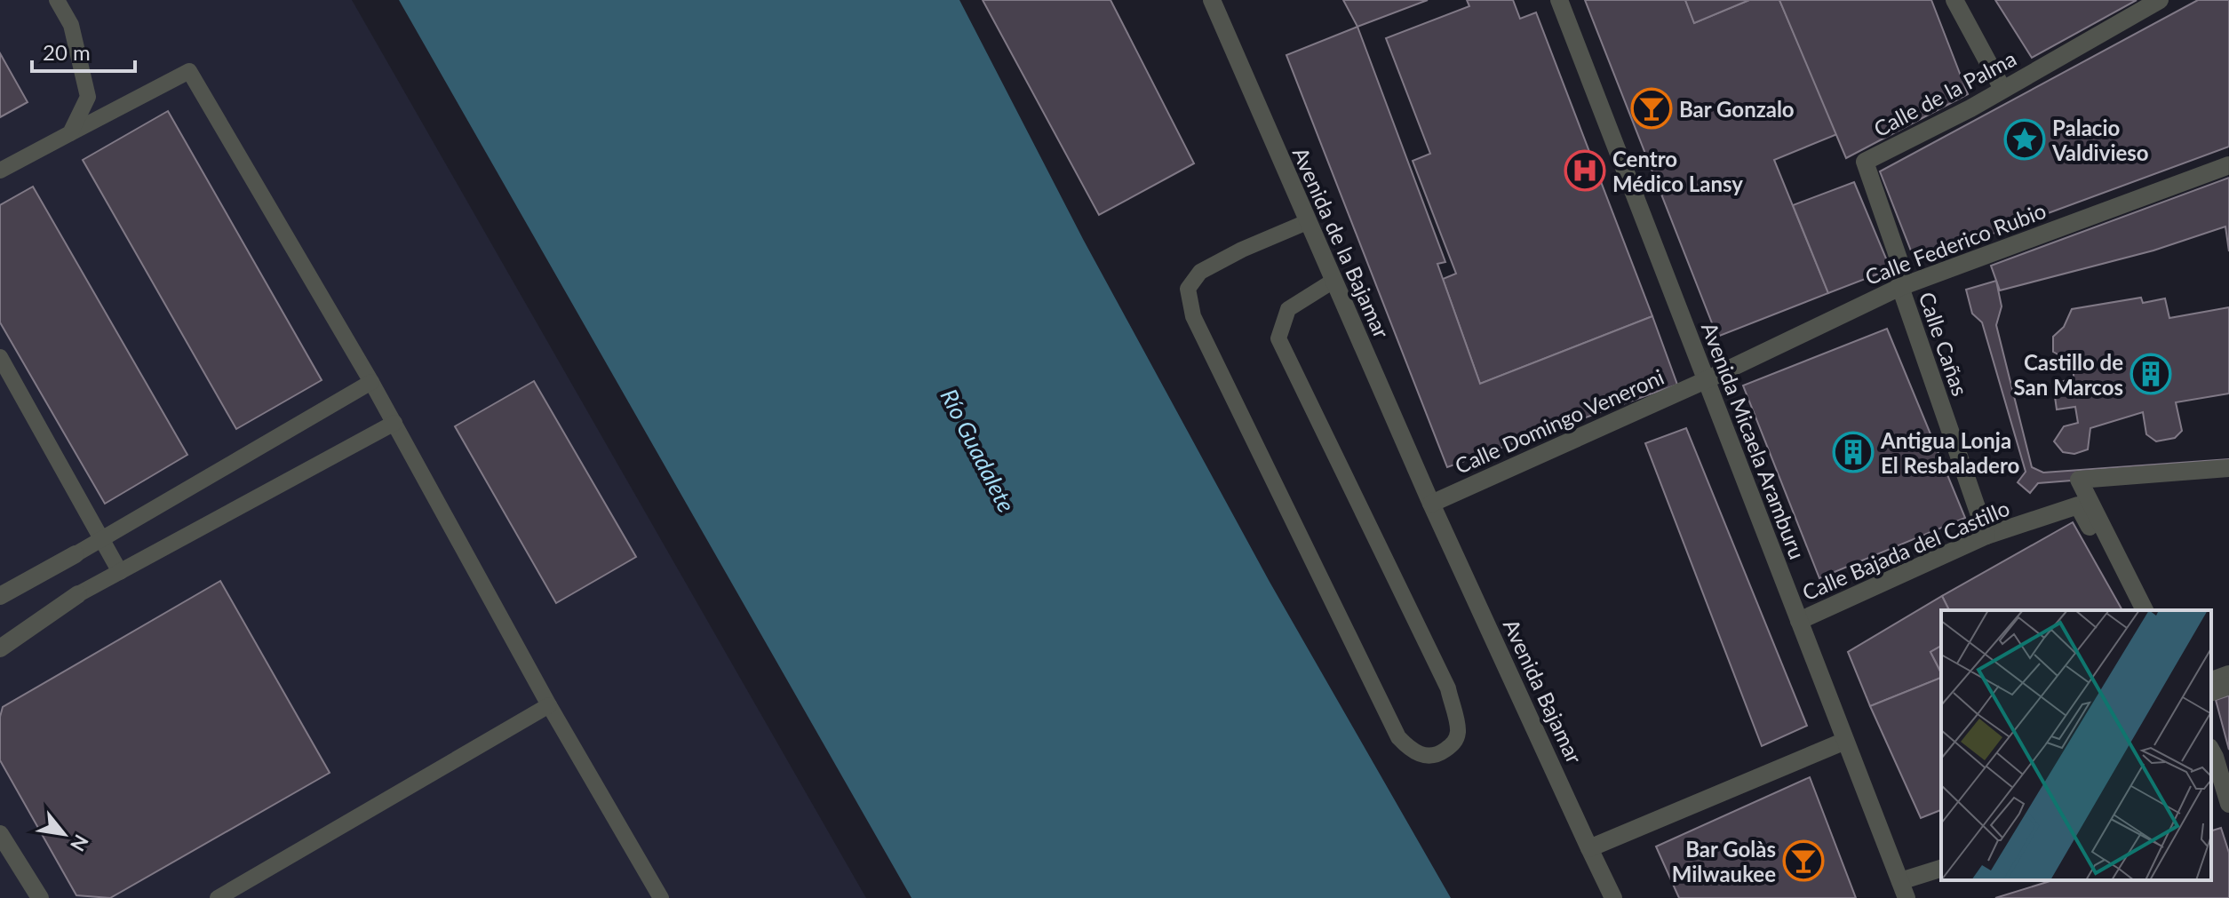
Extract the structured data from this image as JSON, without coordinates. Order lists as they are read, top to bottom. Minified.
{"streets":{"street":["Calle de la Palma","Avenida de la Bajamar","Calle Federico Rubio","Calle Cañas","Calle Domingo Veneroni","Avenida Micaela Aramburu","Calle Bajada del Castillo","Avenida Bajamar"]},"crossings":[["Calle de la Palma","Calle Federico Rubio"],["Calle de la Palma","Calle Cañas"],["Avenida de la Bajamar","Calle Domingo Veneroni"],["Avenida de la Bajamar","Avenida Bajamar"],["Calle Federico Rubio","Calle Cañas"],["Calle Federico Rubio","Calle Domingo Veneroni"],["Calle Federico Rubio","Avenida Micaela Aramburu"],["Calle Cañas","Calle Bajada del Castillo"],["Calle Domingo Veneroni","Avenida Micaela Aramburu"],["Calle Domingo Veneroni","Avenida Bajamar"],["Avenida Micaela Aramburu","Calle Bajada del Castillo"]],"water":["Río Guadalete"],"places":{"bar":["Bar Gonzalo","Bar Golàs Milwaukee"],"place":["Palacio Valdivieso"],"hospital":["Centro Médico Lansy"],"building":["Castillo de San Marcos","Antigua Lonja El Resbaladero"]},"scale_bar":"20 m","north":"bottom right"}
